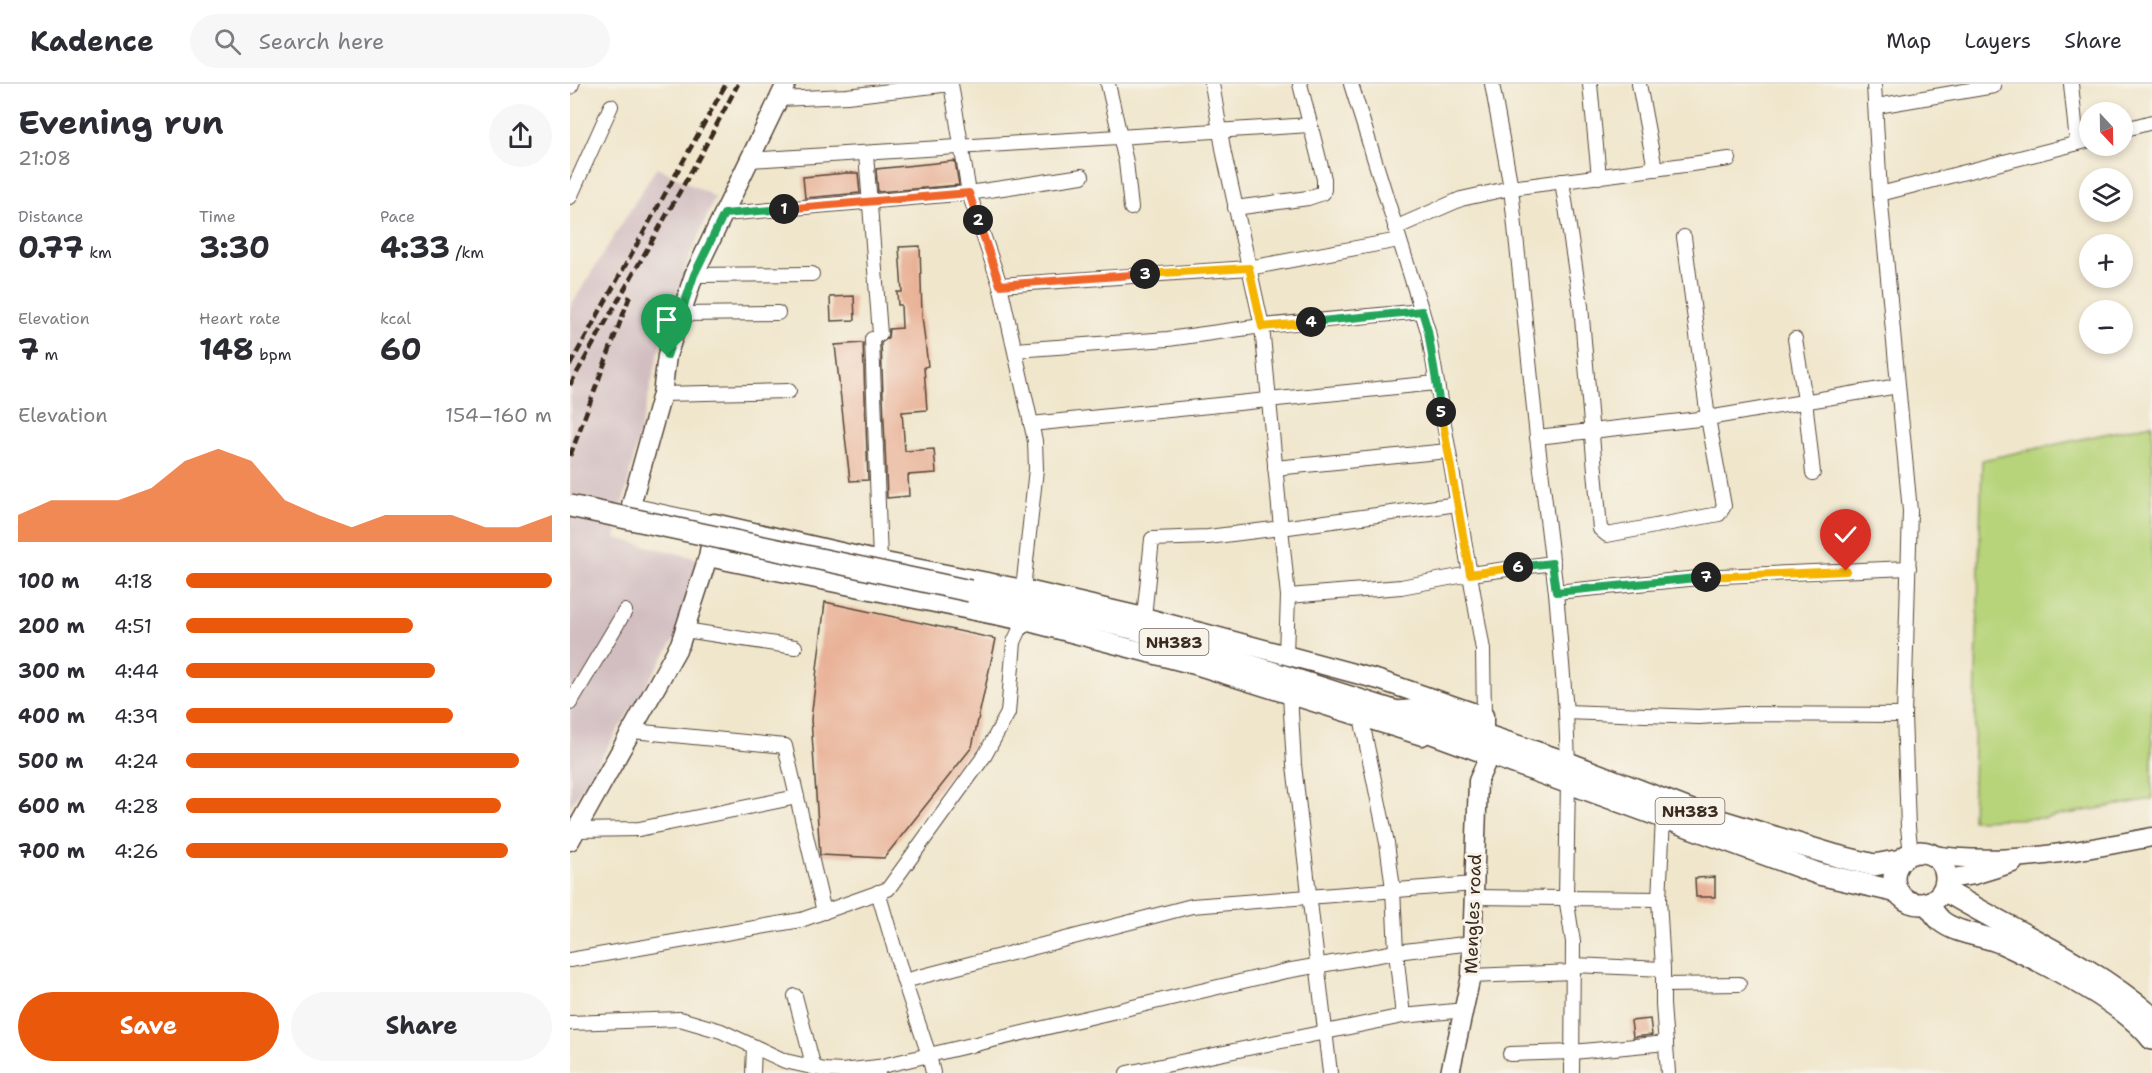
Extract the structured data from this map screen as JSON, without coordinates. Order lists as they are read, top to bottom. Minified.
{"streets":{"highway":["NH383"],"main road":["Mengles road"]},"crossings":[["NH383","Mengles road"]],"north":"bottom","page":{"header":"Kadence","search":"Search here","nav":["Map","Layers","Share"],"heading":["Evening run","21:08"],"map_buttons":["+","−"],"stats":[["Distance","0.77 km"],["Time","3:30"],["Pace","4:33 /km"],["Elevation","7 m"],["Heart rate","148 bpm"],["kcal","60"]],"pins":["1","2","3","4","5","6","7"],"chart":["Elevation","154–160 m"],"list":[{"name":"100 m","note":"4:18"},{"name":"200 m","note":"4:51"},{"name":"300 m","note":"4:44"},{"name":"400 m","note":"4:39"},{"name":"500 m","note":"4:24"},{"name":"600 m","note":"4:28"},{"name":"700 m","note":"4:26"}],"buttons":["Save","Share"]}}
